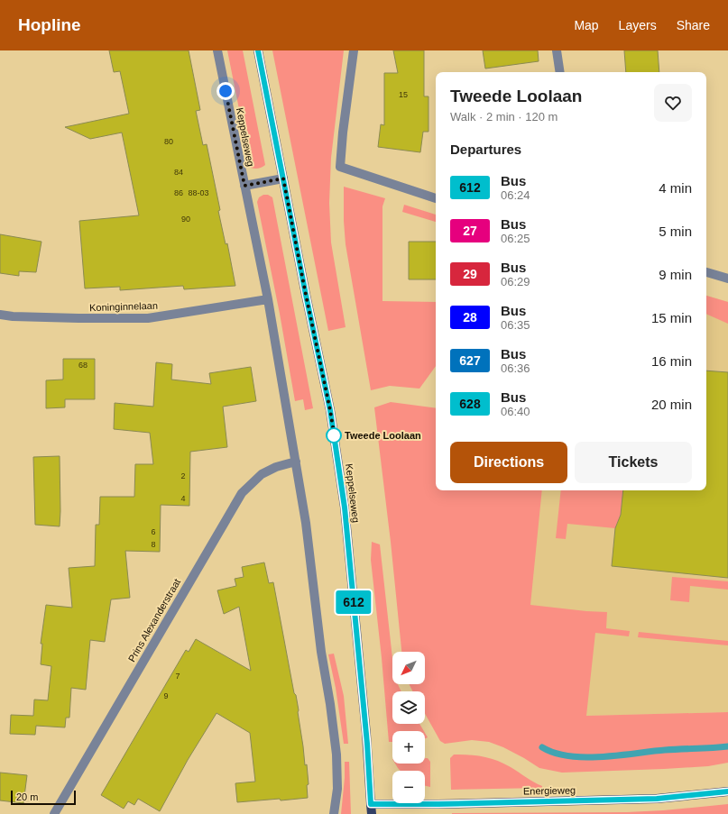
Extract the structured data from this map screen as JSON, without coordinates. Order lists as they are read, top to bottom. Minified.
{"streets":{"main road":["Keppelseweg","Energieweg"],"street":["Koninginnelaan","Prins Alexanderstraat"]},"crossings":[["Keppelseweg","Koninginnelaan"],["Keppelseweg","Prins Alexanderstraat"],["Keppelseweg","Energieweg"]],"places":["Tweede Loolaan"],"lines":["bus line 612"],"house_numbers":["15","80","84","86","88-03","90","68","2","4","6","8","7","9"],"scale_bar":"20 m","north":"bottom left","page":{"header":"Hopline","nav":["Map","Layers","Share"],"on_map":"612","heading":[["Tweede Loolaan","Walk · 2 min · 120 m"],"Departures"],"list":[{"mark":"612","name":"Bus","note":"06:24","value":"4 min"},{"mark":"27","name":"Bus","note":"06:25","value":"5 min"},{"mark":"29","name":"Bus","note":"06:29","value":"9 min"},{"mark":"28","name":"Bus","note":"06:35","value":"15 min"},{"mark":"627","name":"Bus","note":"06:36","value":"16 min"},{"mark":"628","name":"Bus","note":"06:40","value":"20 min"}],"buttons":["Directions","Tickets"],"map_buttons":["+","−"],"scale":"20 m"}}
